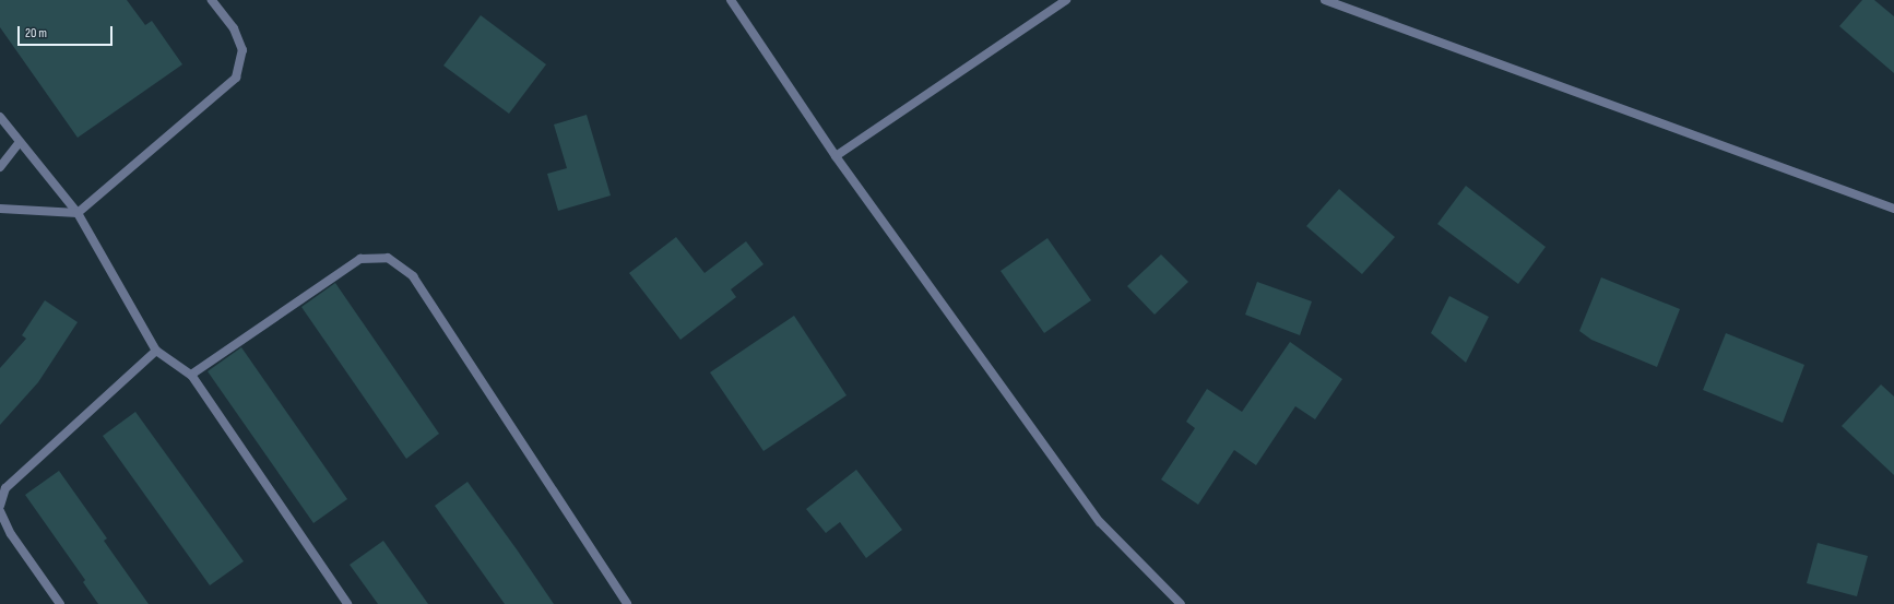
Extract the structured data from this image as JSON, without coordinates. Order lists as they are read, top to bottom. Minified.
{"scale_bar":"20 m"}
